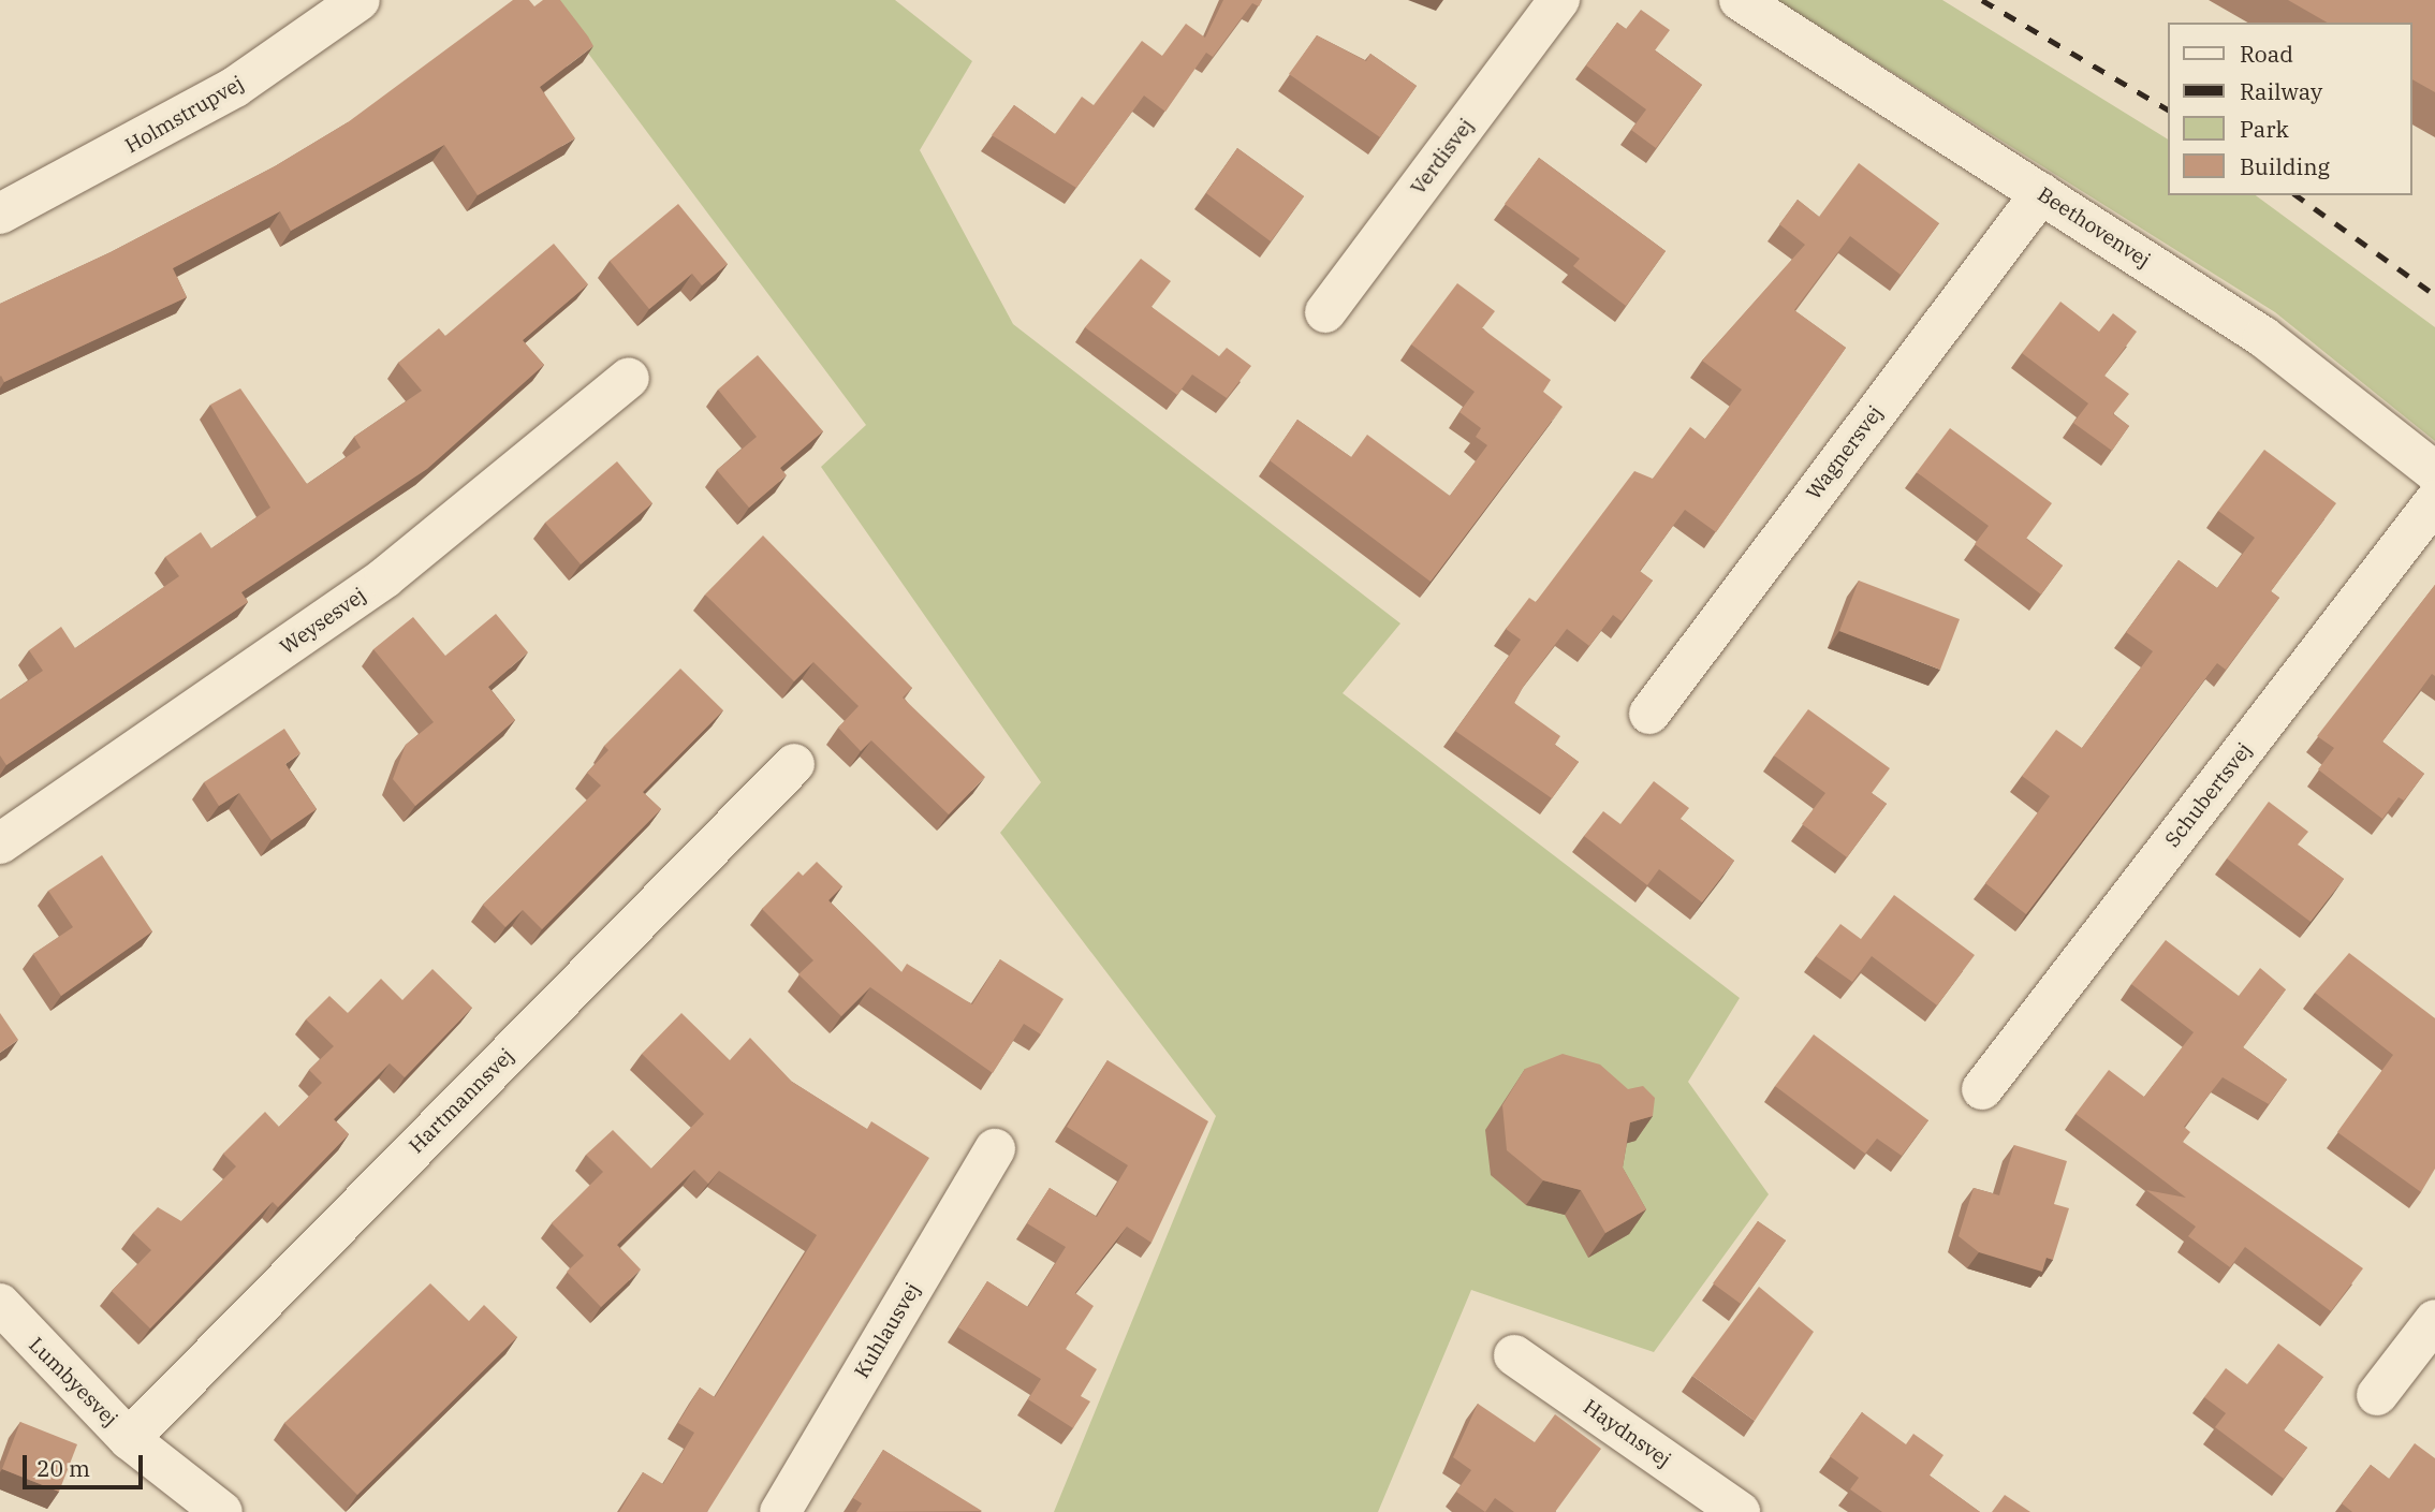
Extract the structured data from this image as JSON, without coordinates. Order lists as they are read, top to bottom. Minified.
{"streets":{"street":["Holmstrupvej","Verdisvej","Beethovenvej","Wagnersvej","Weysesvej","Schubertsvej","Hartmannsvej","Kuhlausvej","Lumbyesvej","Haydnsvej"]},"crossings":[["Beethovenvej","Wagnersvej"],["Hartmannsvej","Lumbyesvej"]],"legend":["Road","Railway","Park","Building"],"scale_bar":"20 m"}
